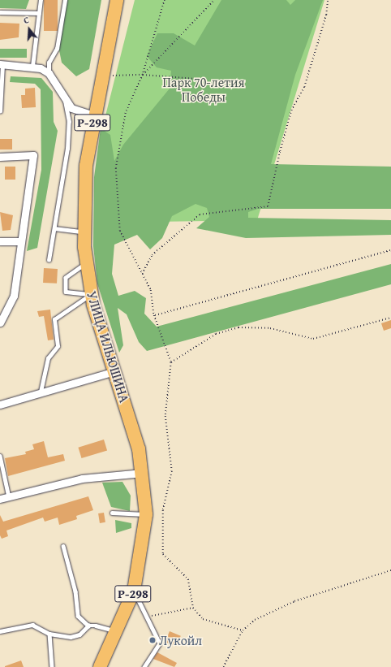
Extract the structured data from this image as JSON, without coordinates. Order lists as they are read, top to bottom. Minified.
{"streets":{"highway":["Р-298","УЛИЦА ИЛЬЮШИНА"]},"parks":["Парк 70-летия Победы"],"places":["Лукойл"],"north":"top"}
